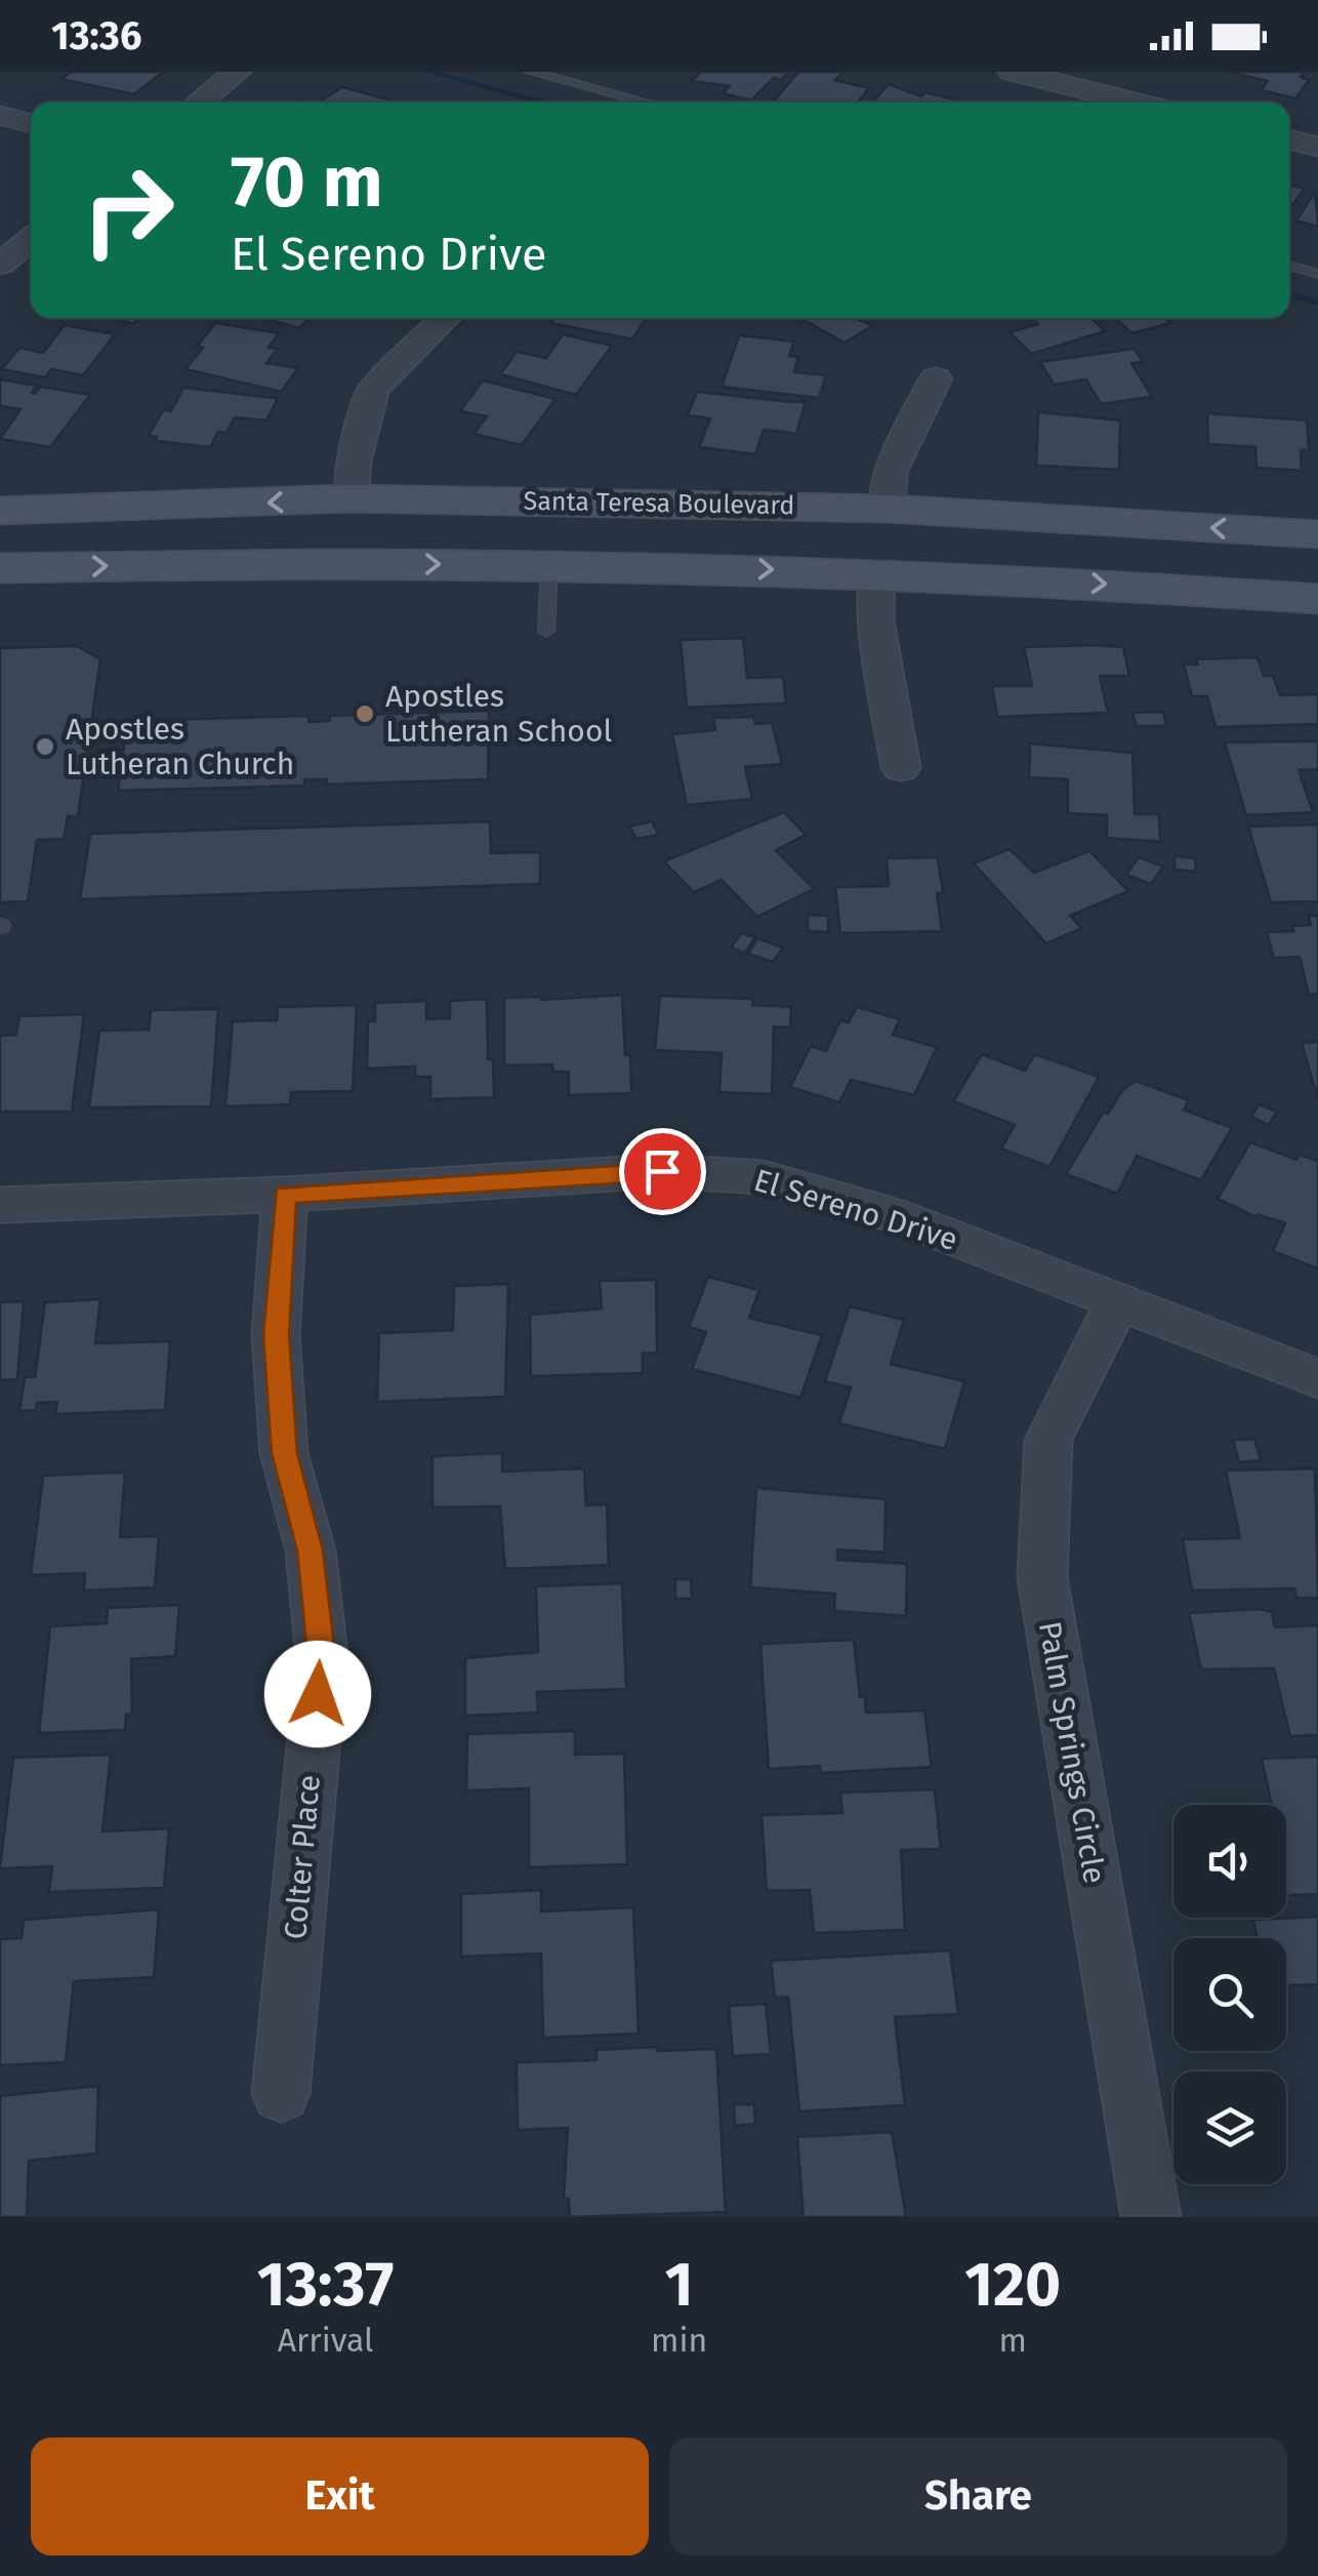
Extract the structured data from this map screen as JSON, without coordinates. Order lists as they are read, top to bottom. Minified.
{"streets":{"main road":["Santa Teresa Boulevard"],"street":["El Sereno Drive","Palm Springs Circle","Colter Place"]},"crossings":[["El Sereno Drive","Palm Springs Circle"],["El Sereno Drive","Colter Place"]],"places":["Apostles Lutheran School","Apostles Lutheran Church"],"page":{"status":"13:36","turn":["70 m","El Sereno Drive"],"eta":["13:37","Arrival","1","min","120","m"],"buttons":["Exit","Share"]}}
